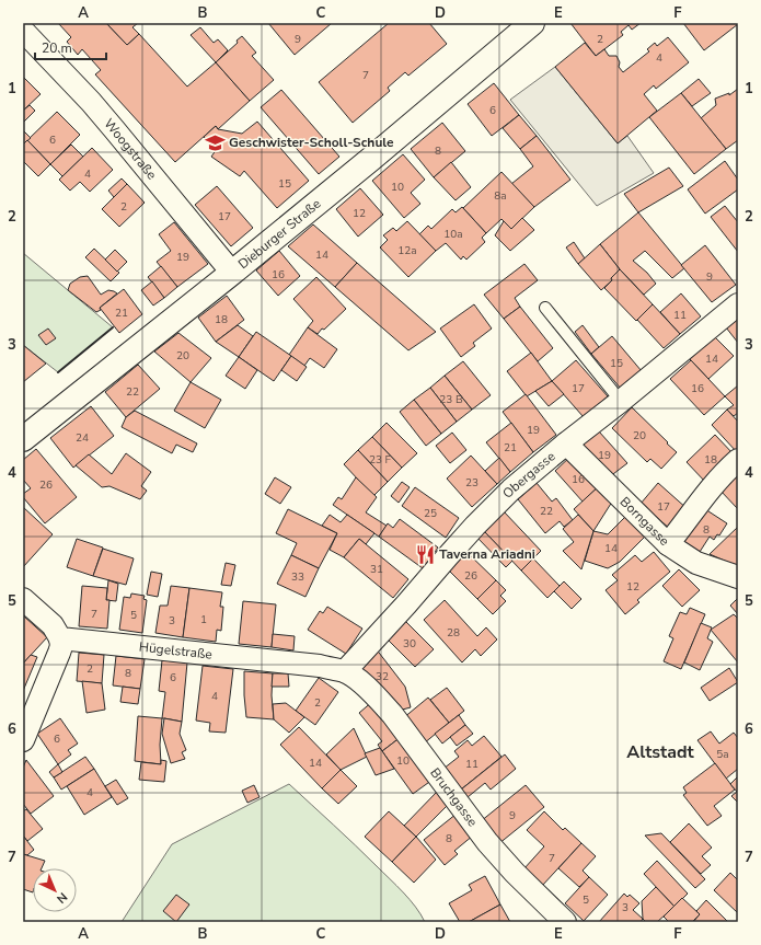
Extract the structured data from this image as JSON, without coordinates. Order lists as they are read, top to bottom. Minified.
{"streets":{"street":["Woogstraße","Dieburger Straße","Obergasse","Borngasse","Hügelstraße","Bruchgasse"]},"crossings":[["Woogstraße","Dieburger Straße"],["Obergasse","Borngasse"],["Obergasse","Hügelstraße"],["Obergasse","Bruchgasse"],["Hügelstraße","Bruchgasse"]],"districts":["Altstadt"],"places":{"school or university":["Geschwister-Scholl-Schule"],"restaurant":["Taverna Ariadni"]},"house_numbers":["9","2","4","7","6","6","8","4","15","10","8a","2","12","17","10a","12a","14","19","16","9","21","11","18","20","14","15","17","16","22","23 B","19","20","24","21","19","23 F","18","16","23","26","17","22","25","8","14","31","26","33","12","7","5","1","3","28","30","2","8","32","6","4","2","6","5a","10","14","11","4","9","8","7","5","3"],"scale_bar":"20 m","north":"bottom right","grid":{"columns":["A","B","C","D","E","F"],"rows":["1","2","3","4","5","6","7"]}}
